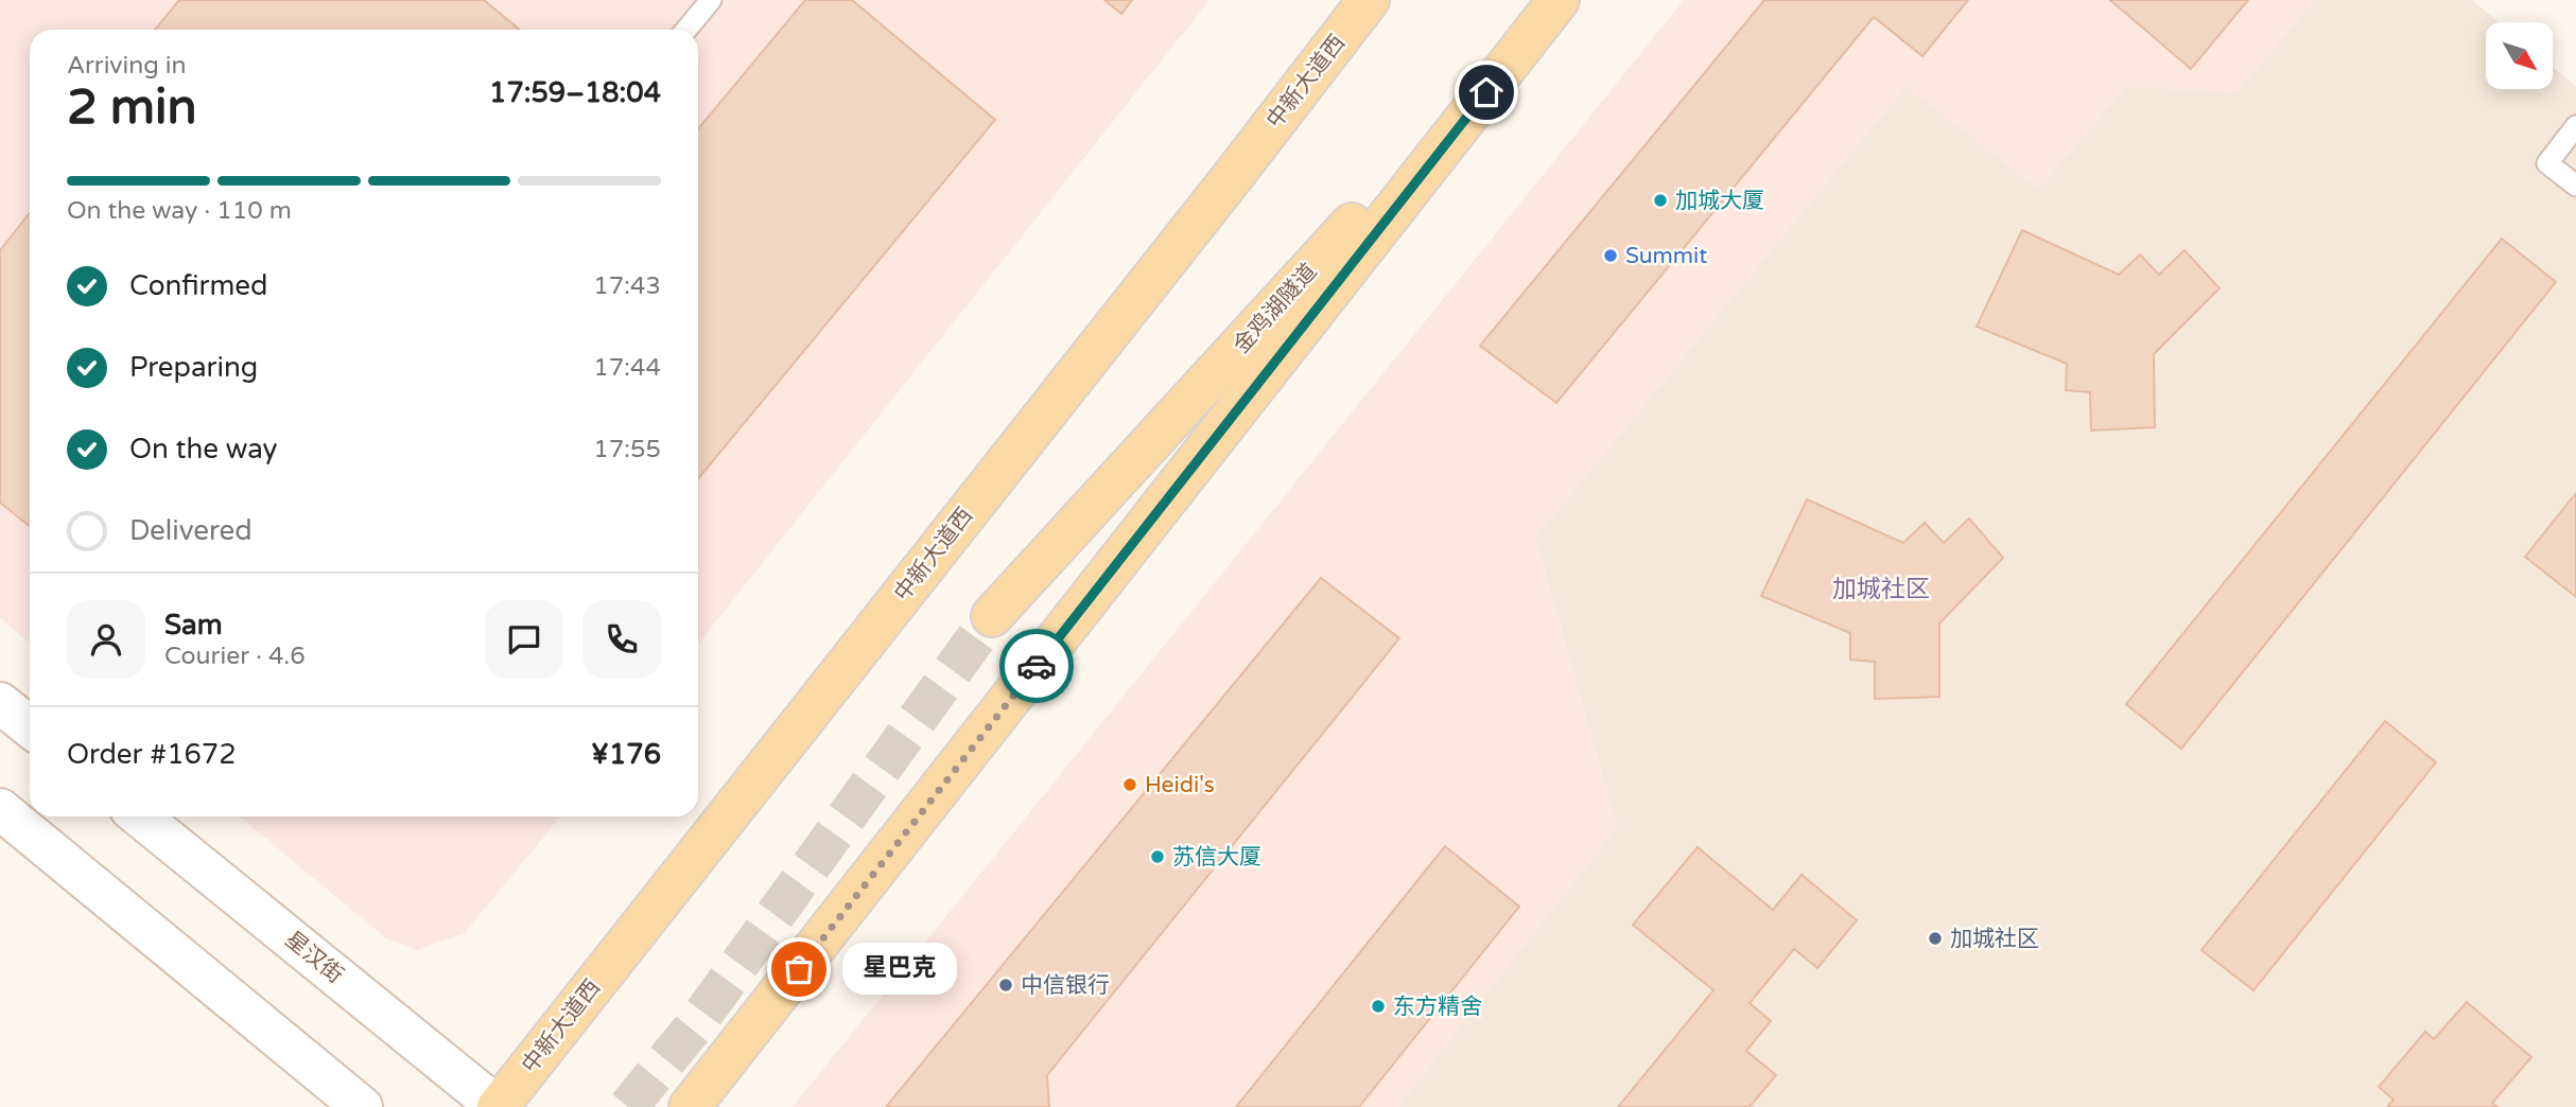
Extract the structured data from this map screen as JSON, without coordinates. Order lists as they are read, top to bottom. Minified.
{"streets":{"main road":["中新大道西","金鸡湖隧道","星汉街"]},"crossings":[["中新大道西","星汉街"]],"districts":["加城社区"],"places":["加城大厦","Summit","Heidi's","苏信大厦","加城社区","星巴克","中信银行","东方精舍"],"north":"bottom right","page":{"heading":["2 min","Arriving in","17:59–18:04"],"panel":["Sam","Courier · 4.6","Order #1672","¥176"],"bar":"On the way · 110 m","list":[["Confirmed","17:43"],["Preparing","17:44"],["On the way","17:55"],"Delivered"],"bubble":"星巴克"}}
